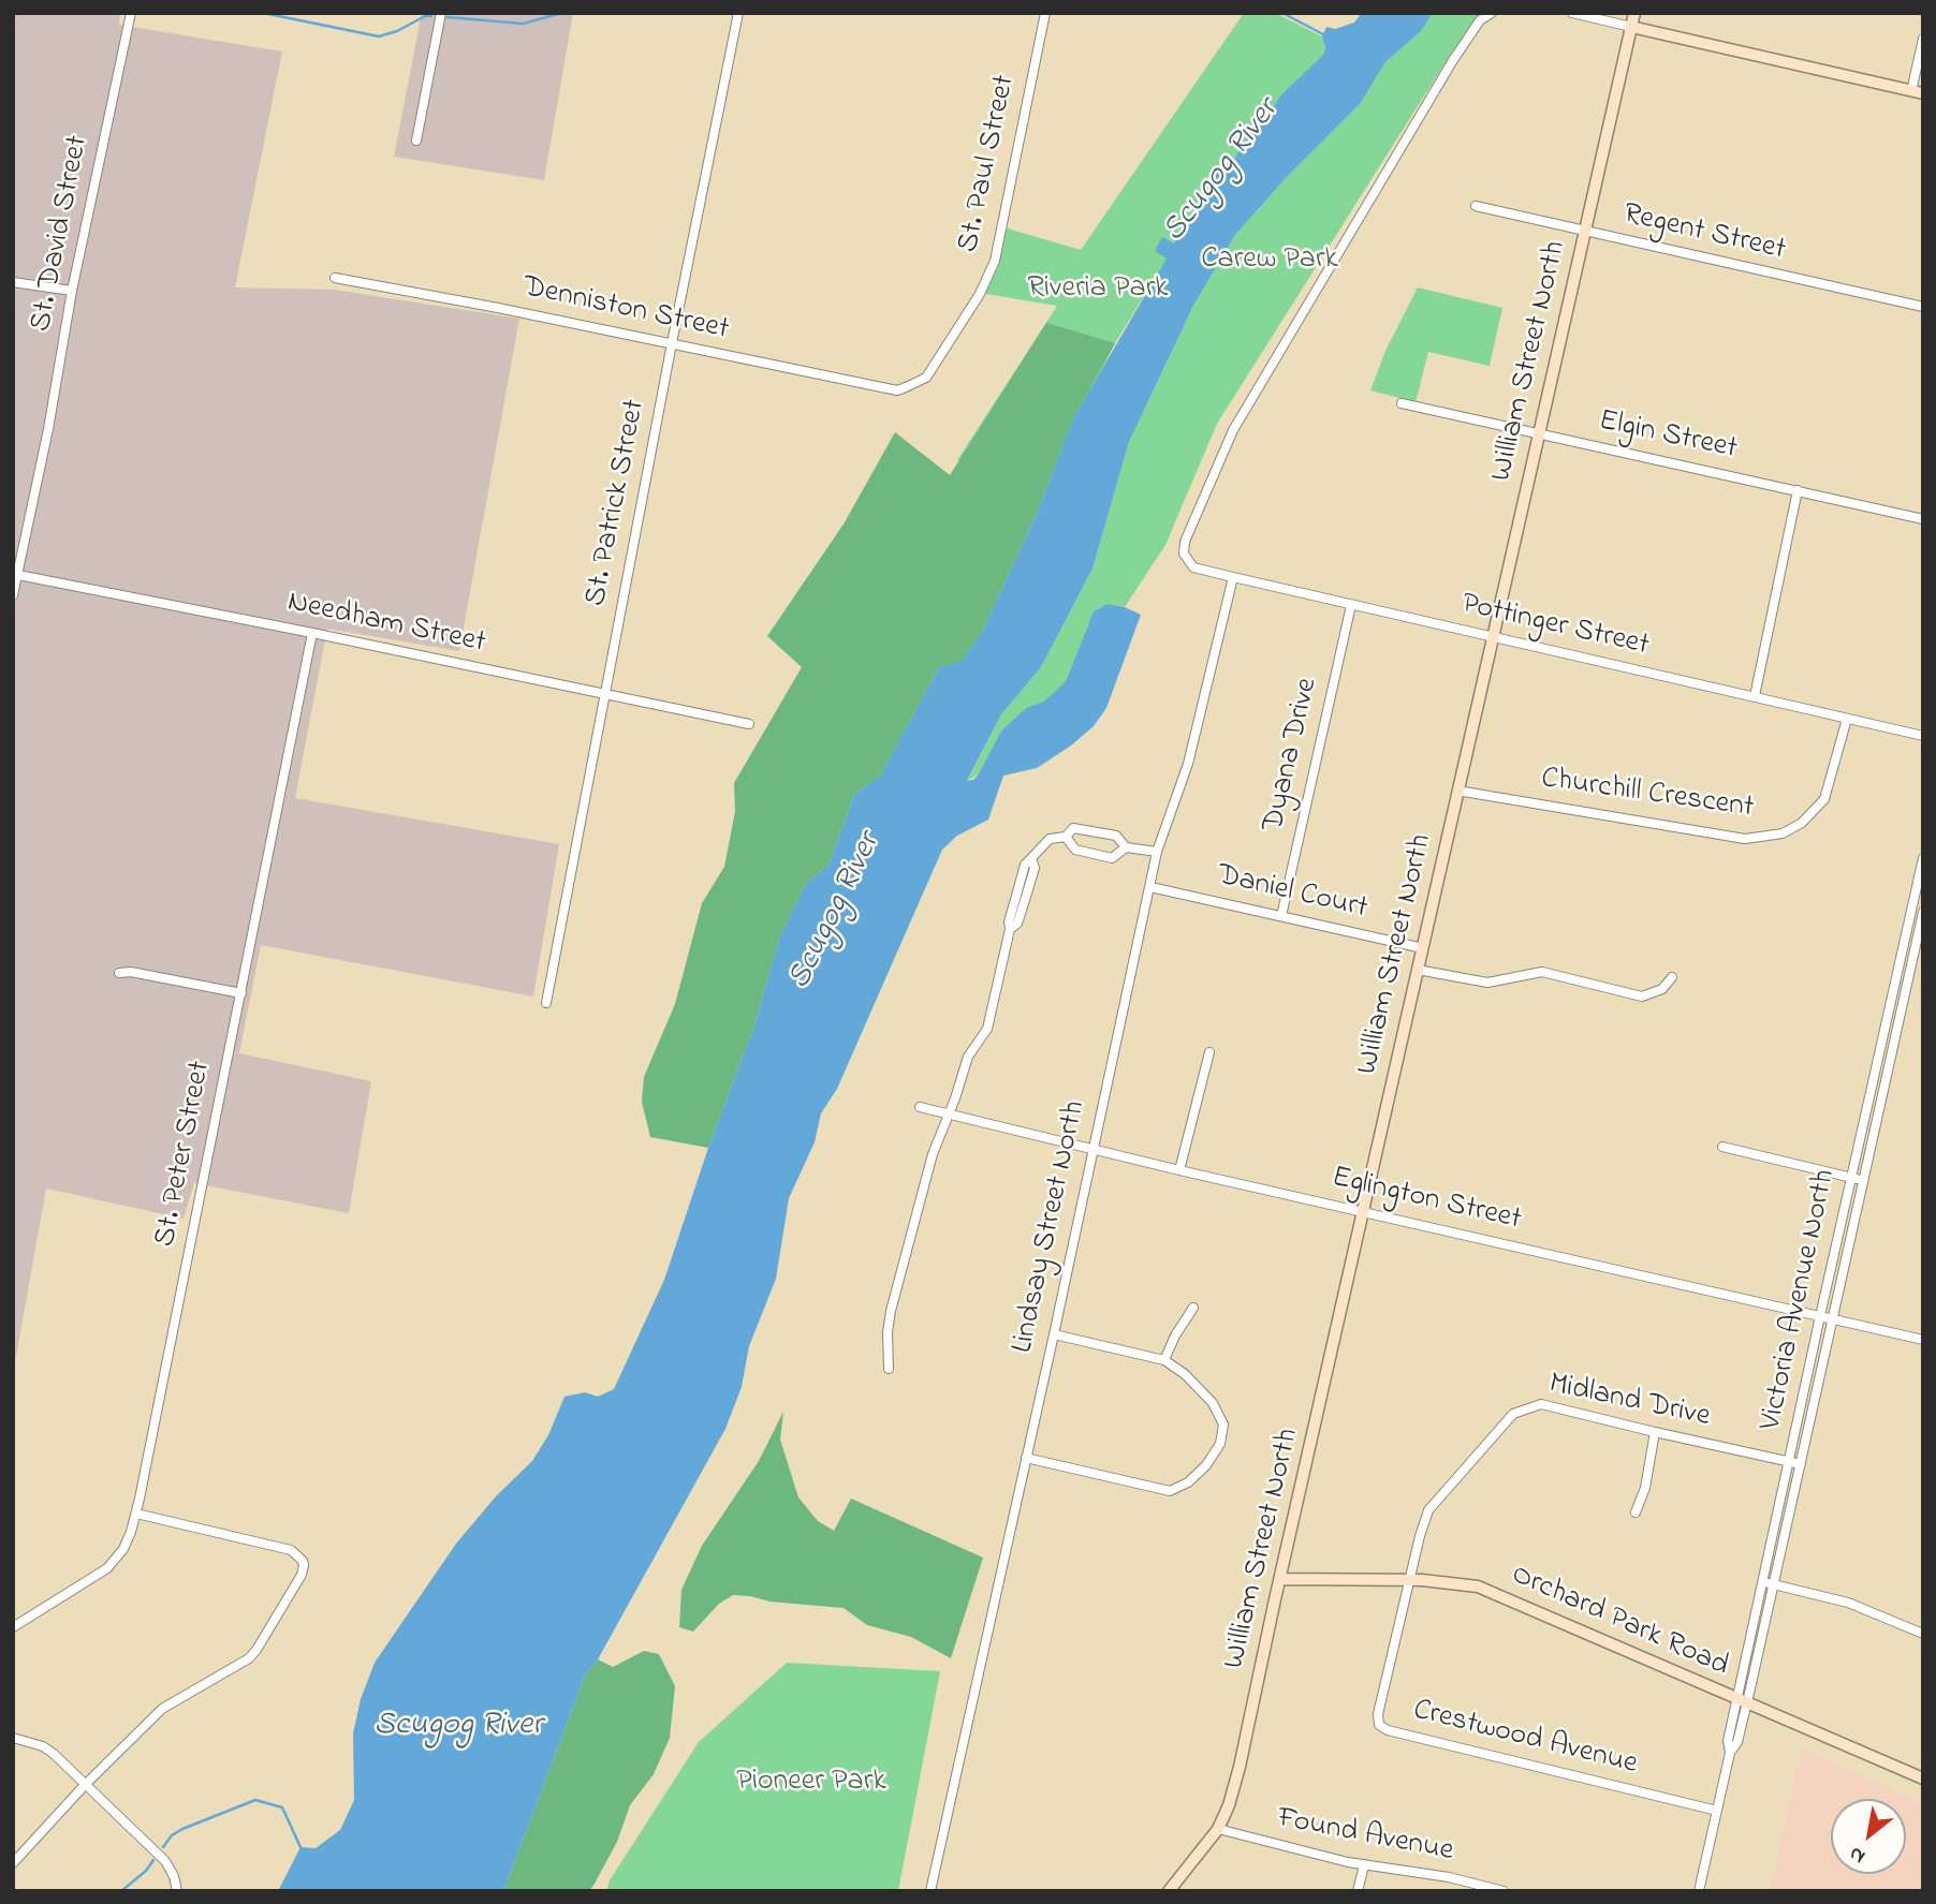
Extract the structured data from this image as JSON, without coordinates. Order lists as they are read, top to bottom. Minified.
{"streets":{"street":["St. Paul Street","St. David Street","Regent Street","Denniston Street","William Street North","Elgin Street","St. Patrick Street","Needham Street","Pottinger Street","Dyana Drive","Churchill Crescent","Daniel Court","St. Peter Street","Eglington Street","Lindsay Street North","Victoria Avenue North","Midland Drive","Orchard Park Road","Crestwood Avenue","Found Avenue"]},"crossings":[["St. Paul Street","Denniston Street"],["St. David Street","Needham Street"],["Regent Street","William Street North"],["Denniston Street","St. Patrick Street"],["William Street North","Elgin Street"],["William Street North","Pottinger Street"],["William Street North","Churchill Crescent"],["William Street North","Daniel Court"],["William Street North","Eglington Street"],["William Street North","Orchard Park Road"],["William Street North","Found Avenue"],["St. Patrick Street","Needham Street"],["Needham Street","St. Peter Street"],["Pottinger Street","Dyana Drive"],["Pottinger Street","Churchill Crescent"],["Pottinger Street","Lindsay Street North"],["Dyana Drive","Daniel Court"],["Daniel Court","Lindsay Street North"],["Eglington Street","Lindsay Street North"],["Eglington Street","Victoria Avenue North"],["Victoria Avenue North","Midland Drive"],["Victoria Avenue North","Orchard Park Road"],["Victoria Avenue North","Crestwood Avenue"],["Midland Drive","Orchard Park Road"],["Midland Drive","Crestwood Avenue"],["Orchard Park Road","Crestwood Avenue"]],"water":["Scugog River"],"parks":["Carew Park","Riveria Park","Pioneer Park"],"north":"bottom left"}
